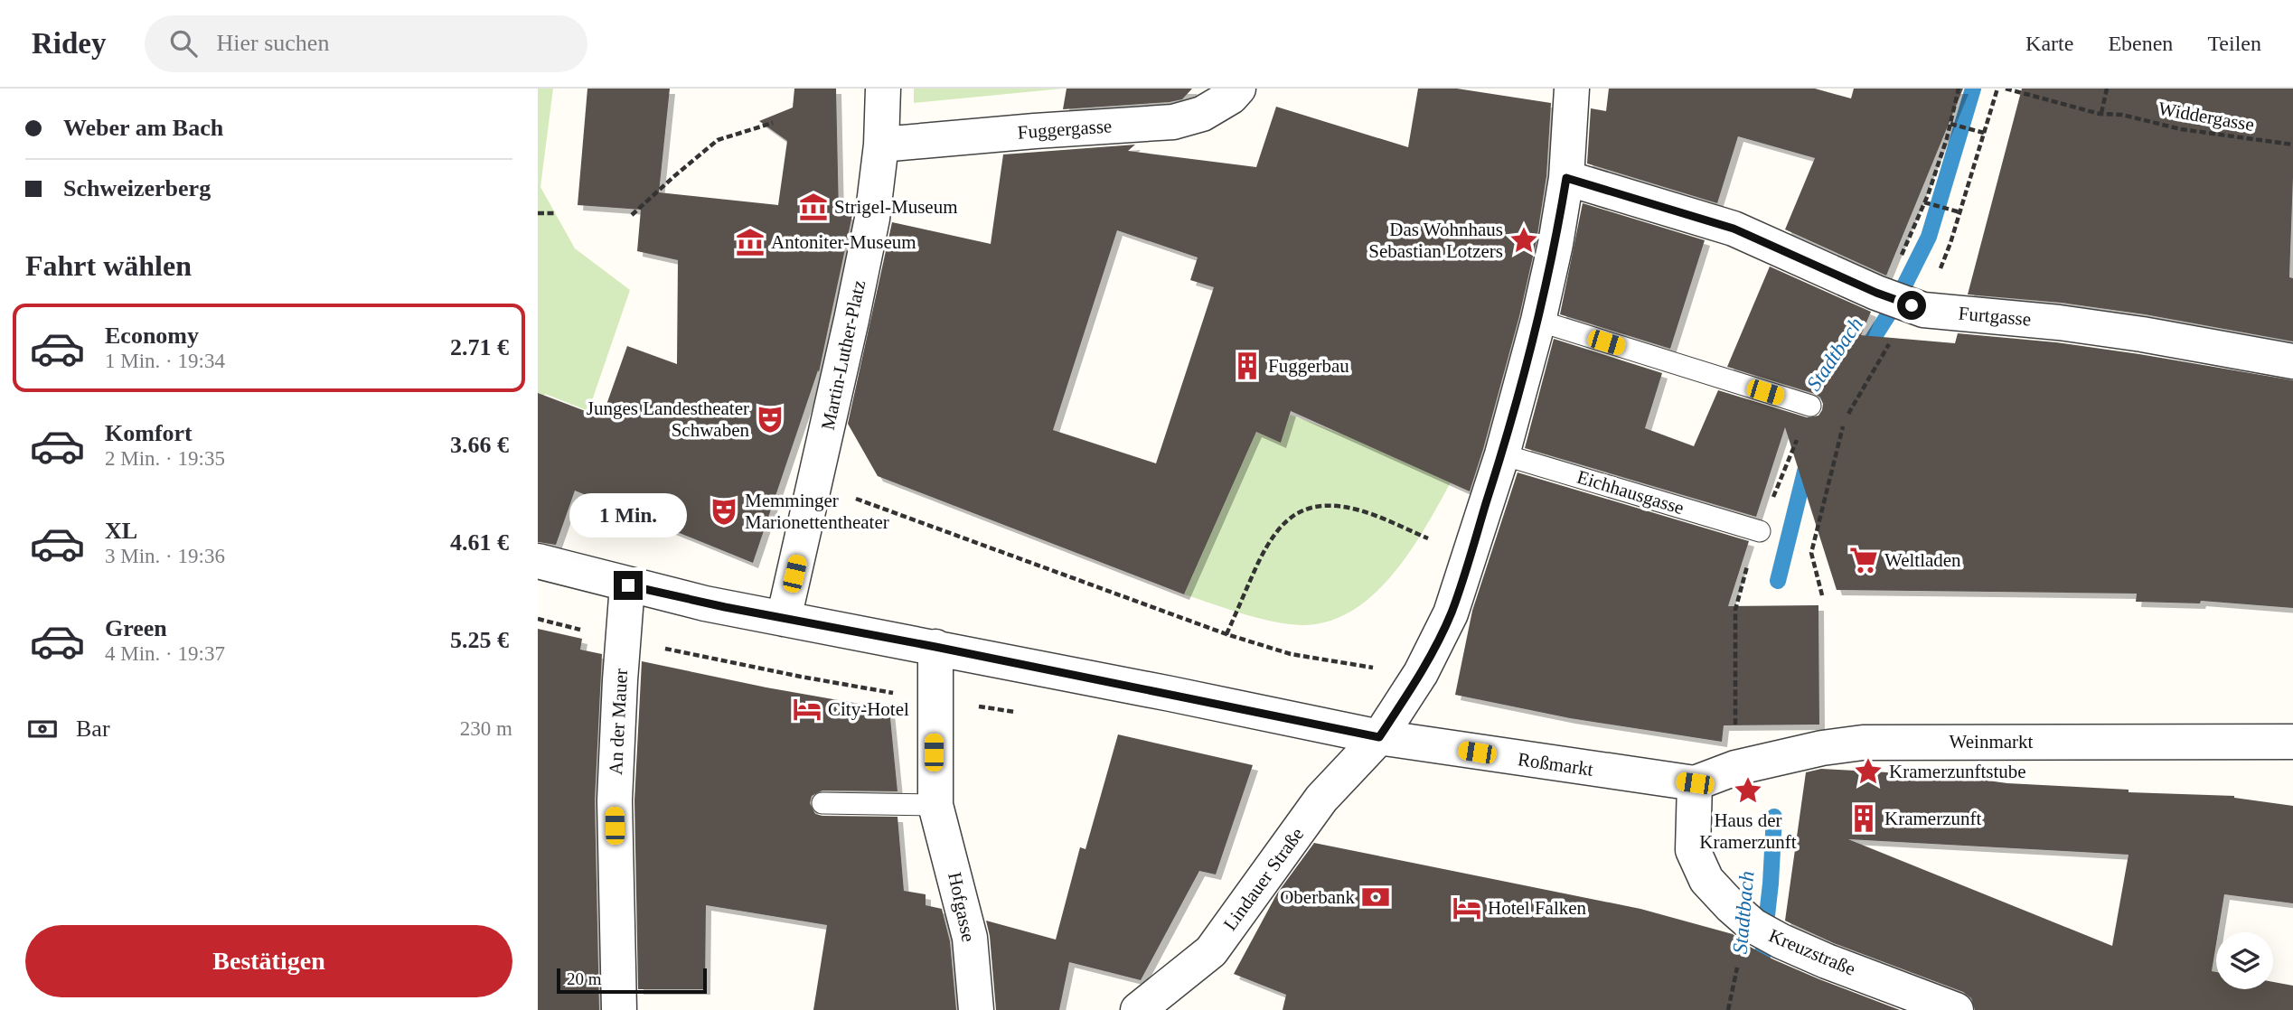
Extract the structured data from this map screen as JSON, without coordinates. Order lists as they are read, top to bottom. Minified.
{"streets":{"street":["Fuggergasse","Furtgasse","Martin-Luther-Platz","An der Mauer","Weinmarkt","Roßmarkt","Lindauer Straße","Hofgasse","Kreuzstraße"],"lane":["Eichhausgasse"],"path":["Widdergasse"]},"crossings":[["Fuggergasse","Martin-Luther-Platz"],["Furtgasse","Lindauer Straße"],["Martin-Luther-Platz","Roßmarkt"],["Eichhausgasse","Lindauer Straße"],["An der Mauer","Roßmarkt"],["Weinmarkt","Roßmarkt"],["Weinmarkt","Kreuzstraße"],["Roßmarkt","Lindauer Straße"],["Roßmarkt","Hofgasse"],["Roßmarkt","Kreuzstraße"]],"water":["Stadtbach"],"places":{"museum":["Strigel-Museum","Antoniter-Museum"],"place":["Das Wohnhaus Sebastian Lotzers","Kramerzunftstube","Haus der Kramerzunft"],"building":["Fuggerbau","Kramerzunft"],"theatre":["Junges Landestheater Schwaben","Memminger Marionettentheater"],"supermarket":["Weltladen"],"hotel":["City-Hotel","Hotel Falken"],"bank":["Oberbank"]},"scale_bar":"20 m","page":{"header":"Ridey","search":"Hier suchen","nav":["Karte","Ebenen","Teilen"],"banner":["Weber am Bach","Schweizerberg"],"heading":"Fahrt wählen","list":[{"name":"Economy","note":"1 Min. · 19:34","value":"2.71 €"},{"name":"Komfort","note":"2 Min. · 19:35","value":"3.66 €"},{"name":"XL","note":"3 Min. · 19:36","value":"4.61 €"},{"name":"Green","note":"4 Min. · 19:37","value":"5.25 €"}],"bubble":"1 Min.","pay":["Bar","230 m"],"buttons":"Bestätigen","scale":"20 m"}}
